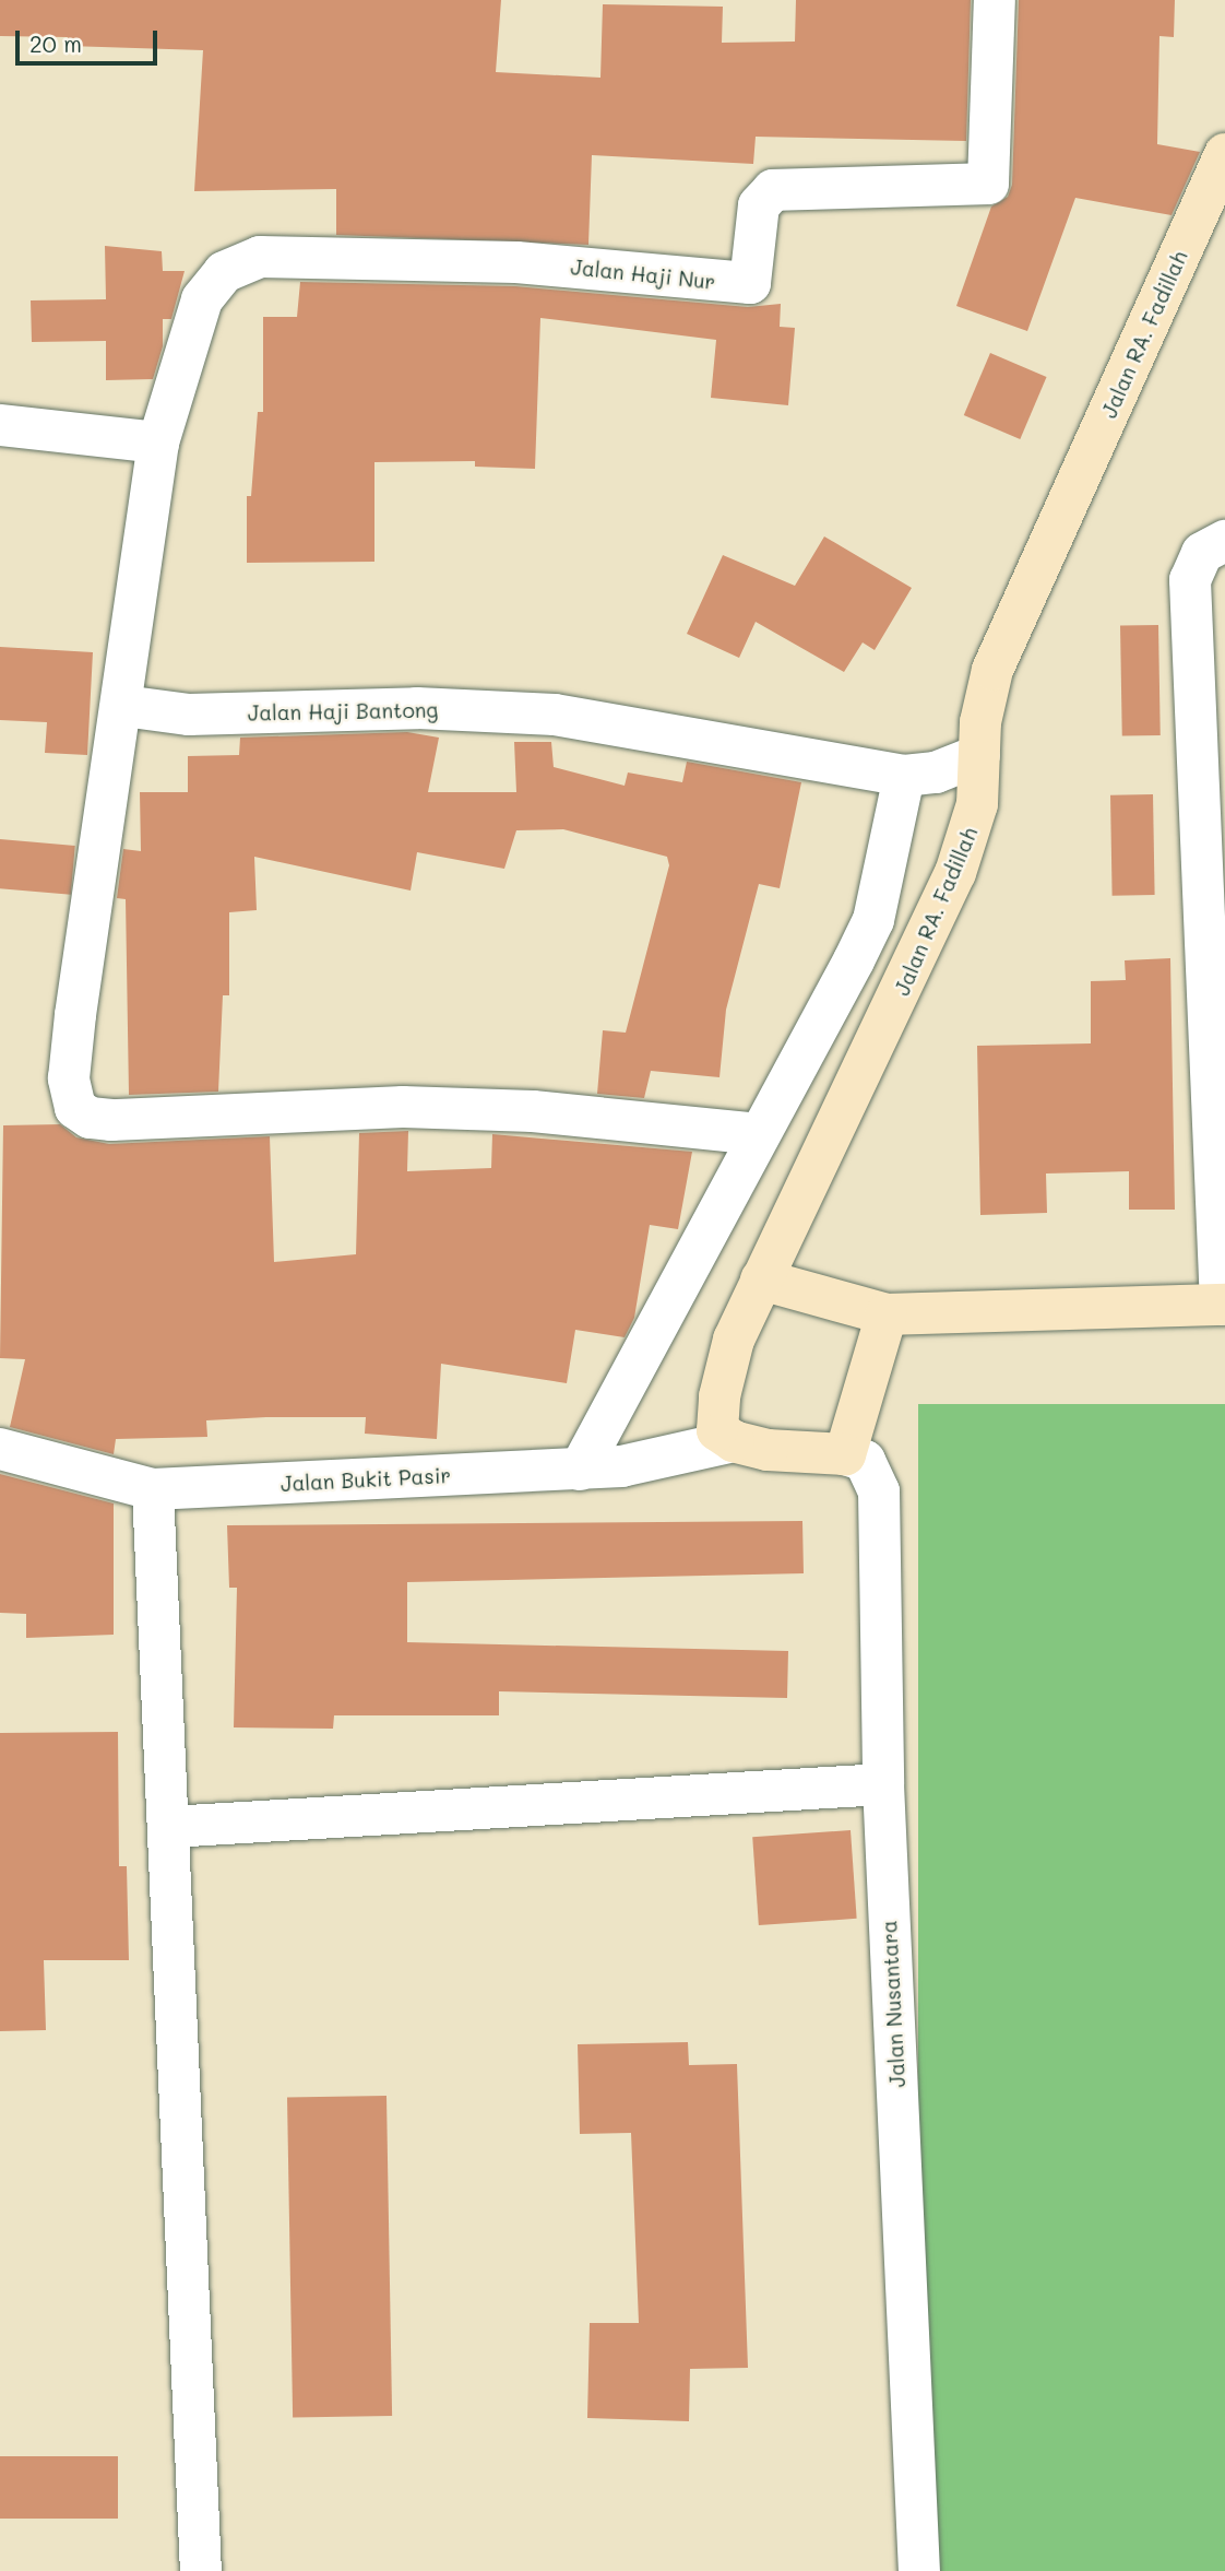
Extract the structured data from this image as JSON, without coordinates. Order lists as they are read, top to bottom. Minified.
{"streets":{"main road":["Jalan RA. Fadillah"],"street":["Jalan Haji Nur","Jalan Haji Bantong","Jalan Bukit Pasir","Jalan Nusantara"]},"crossings":[["Jalan RA. Fadillah","Jalan Haji Bantong"],["Jalan RA. Fadillah","Jalan Bukit Pasir"]],"scale_bar":"20 m"}
